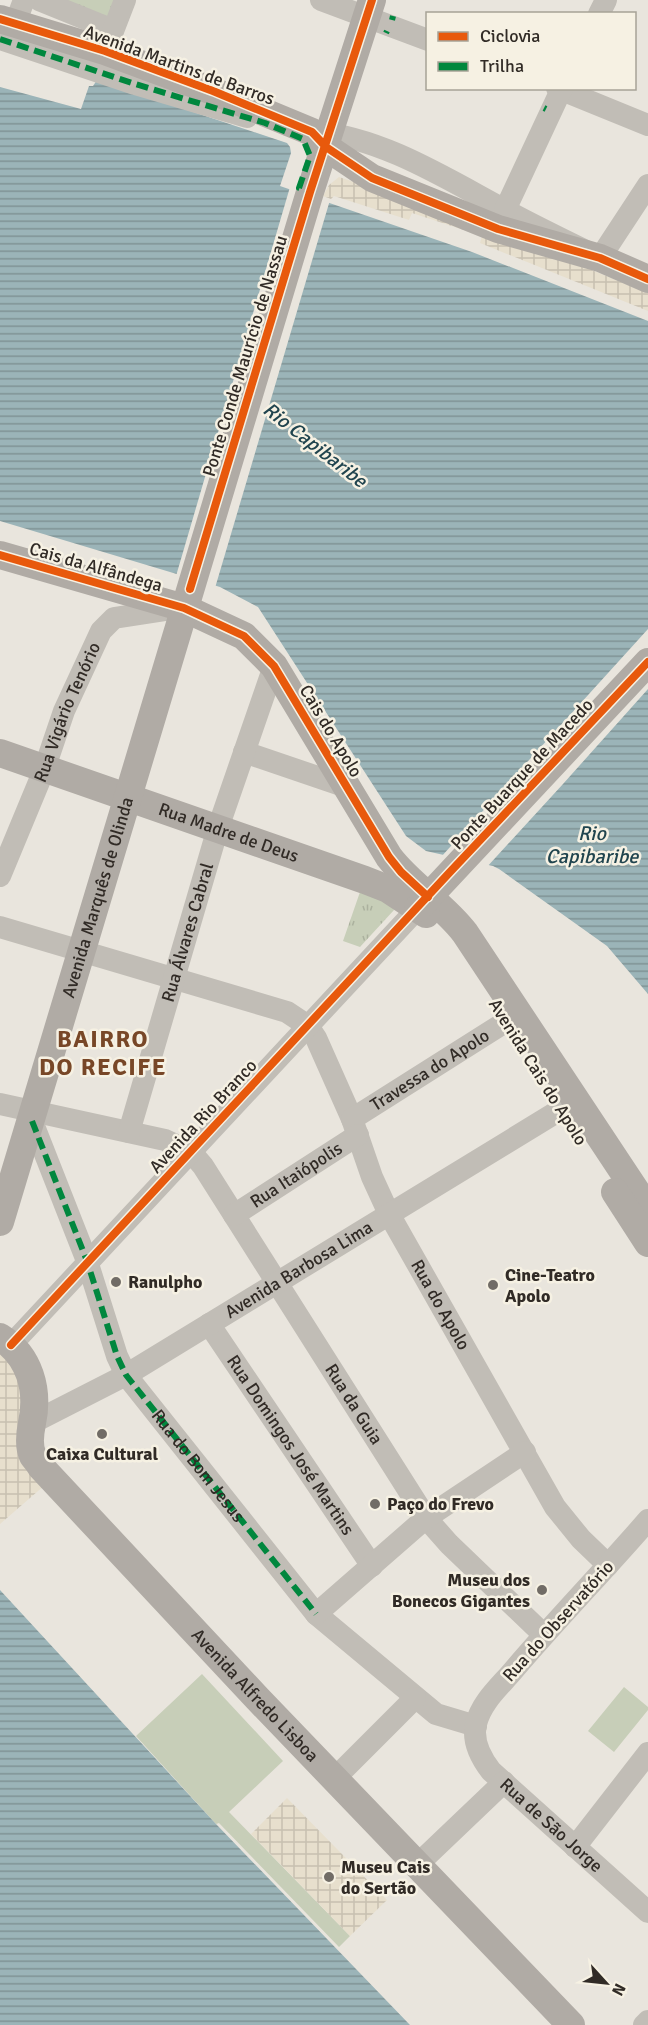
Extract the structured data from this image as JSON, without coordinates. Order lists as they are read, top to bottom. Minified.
{"streets":{"main road":["Avenida Martins de Barros","Ponte Conde Maurício de Nassau","Cais da Alfândega","Cais do Apolo","Ponte Buarque de Macedo","Rua Madre de Deus","Avenida Marquês de Olinda","Avenida Cais do Apolo","Avenida Alfredo Lisboa"],"street":["Rua Vigário Tenório","Rua Álvares Cabral","Travessa do Apolo","Avenida Rio Branco","Rua Itaiópolis","Avenida Barbosa Lima","Rua do Apolo","Rua da Guia","Rua Domingos José Martins","Rua do Bom Jesus","Rua do Observatório","Rua de São Jorge"]},"crossings":[["Avenida Martins de Barros","Ponte Conde Maurício de Nassau"],["Ponte Conde Maurício de Nassau","Cais da Alfândega"],["Ponte Conde Maurício de Nassau","Rua Vigário Tenório"],["Ponte Conde Maurício de Nassau","Cais do Apolo"],["Ponte Conde Maurício de Nassau","Avenida Marquês de Olinda"],["Cais da Alfândega","Rua Vigário Tenório"],["Cais da Alfândega","Cais do Apolo"],["Cais da Alfândega","Avenida Marquês de Olinda"],["Rua Vigário Tenório","Cais do Apolo"],["Rua Vigário Tenório","Rua Madre de Deus"],["Rua Vigário Tenório","Avenida Marquês de Olinda"],["Cais do Apolo","Ponte Buarque de Macedo"],["Cais do Apolo","Rua Madre de Deus"],["Cais do Apolo","Avenida Marquês de Olinda"],["Cais do Apolo","Rua Álvares Cabral"],["Cais do Apolo","Avenida Cais do Apolo"],["Cais do Apolo","Avenida Rio Branco"],["Ponte Buarque de Macedo","Rua Madre de Deus"],["Ponte Buarque de Macedo","Avenida Cais do Apolo"],["Ponte Buarque de Macedo","Avenida Rio Branco"],["Rua Madre de Deus","Avenida Marquês de Olinda"],["Rua Madre de Deus","Rua Álvares Cabral"],["Rua Madre de Deus","Avenida Cais do Apolo"],["Rua Madre de Deus","Avenida Rio Branco"],["Avenida Marquês de Olinda","Rua do Bom Jesus"],["Travessa do Apolo","Avenida Cais do Apolo"],["Travessa do Apolo","Rua Itaiópolis"],["Travessa do Apolo","Rua do Apolo"],["Avenida Cais do Apolo","Avenida Rio Branco"],["Avenida Cais do Apolo","Avenida Barbosa Lima"],["Avenida Rio Branco","Rua do Apolo"],["Avenida Rio Branco","Rua da Guia"],["Avenida Rio Branco","Rua do Bom Jesus"],["Avenida Rio Branco","Avenida Alfredo Lisboa"],["Rua Itaiópolis","Rua do Apolo"],["Rua Itaiópolis","Rua da Guia"],["Avenida Barbosa Lima","Rua do Apolo"],["Avenida Barbosa Lima","Rua da Guia"],["Avenida Barbosa Lima","Rua Domingos José Martins"],["Avenida Barbosa Lima","Rua do Bom Jesus"],["Avenida Barbosa Lima","Avenida Alfredo Lisboa"],["Rua do Apolo","Rua do Observatório"],["Rua da Guia","Rua do Observatório"],["Rua do Bom Jesus","Rua do Observatório"],["Rua do Bom Jesus","Rua de São Jorge"],["Rua do Observatório","Rua de São Jorge"]],"districts":["BAIRRO DO RECIFE"],"water":["Rio Capibaribe"],"places":["Ranulpho","Cine-Teatro Apolo","Caixa Cultural","Paço do Frevo","Museu dos Bonecos Gigantes","Museu Cais do Sertão"],"legend":["Ciclovia","Trilha"],"north":"bottom right"}
